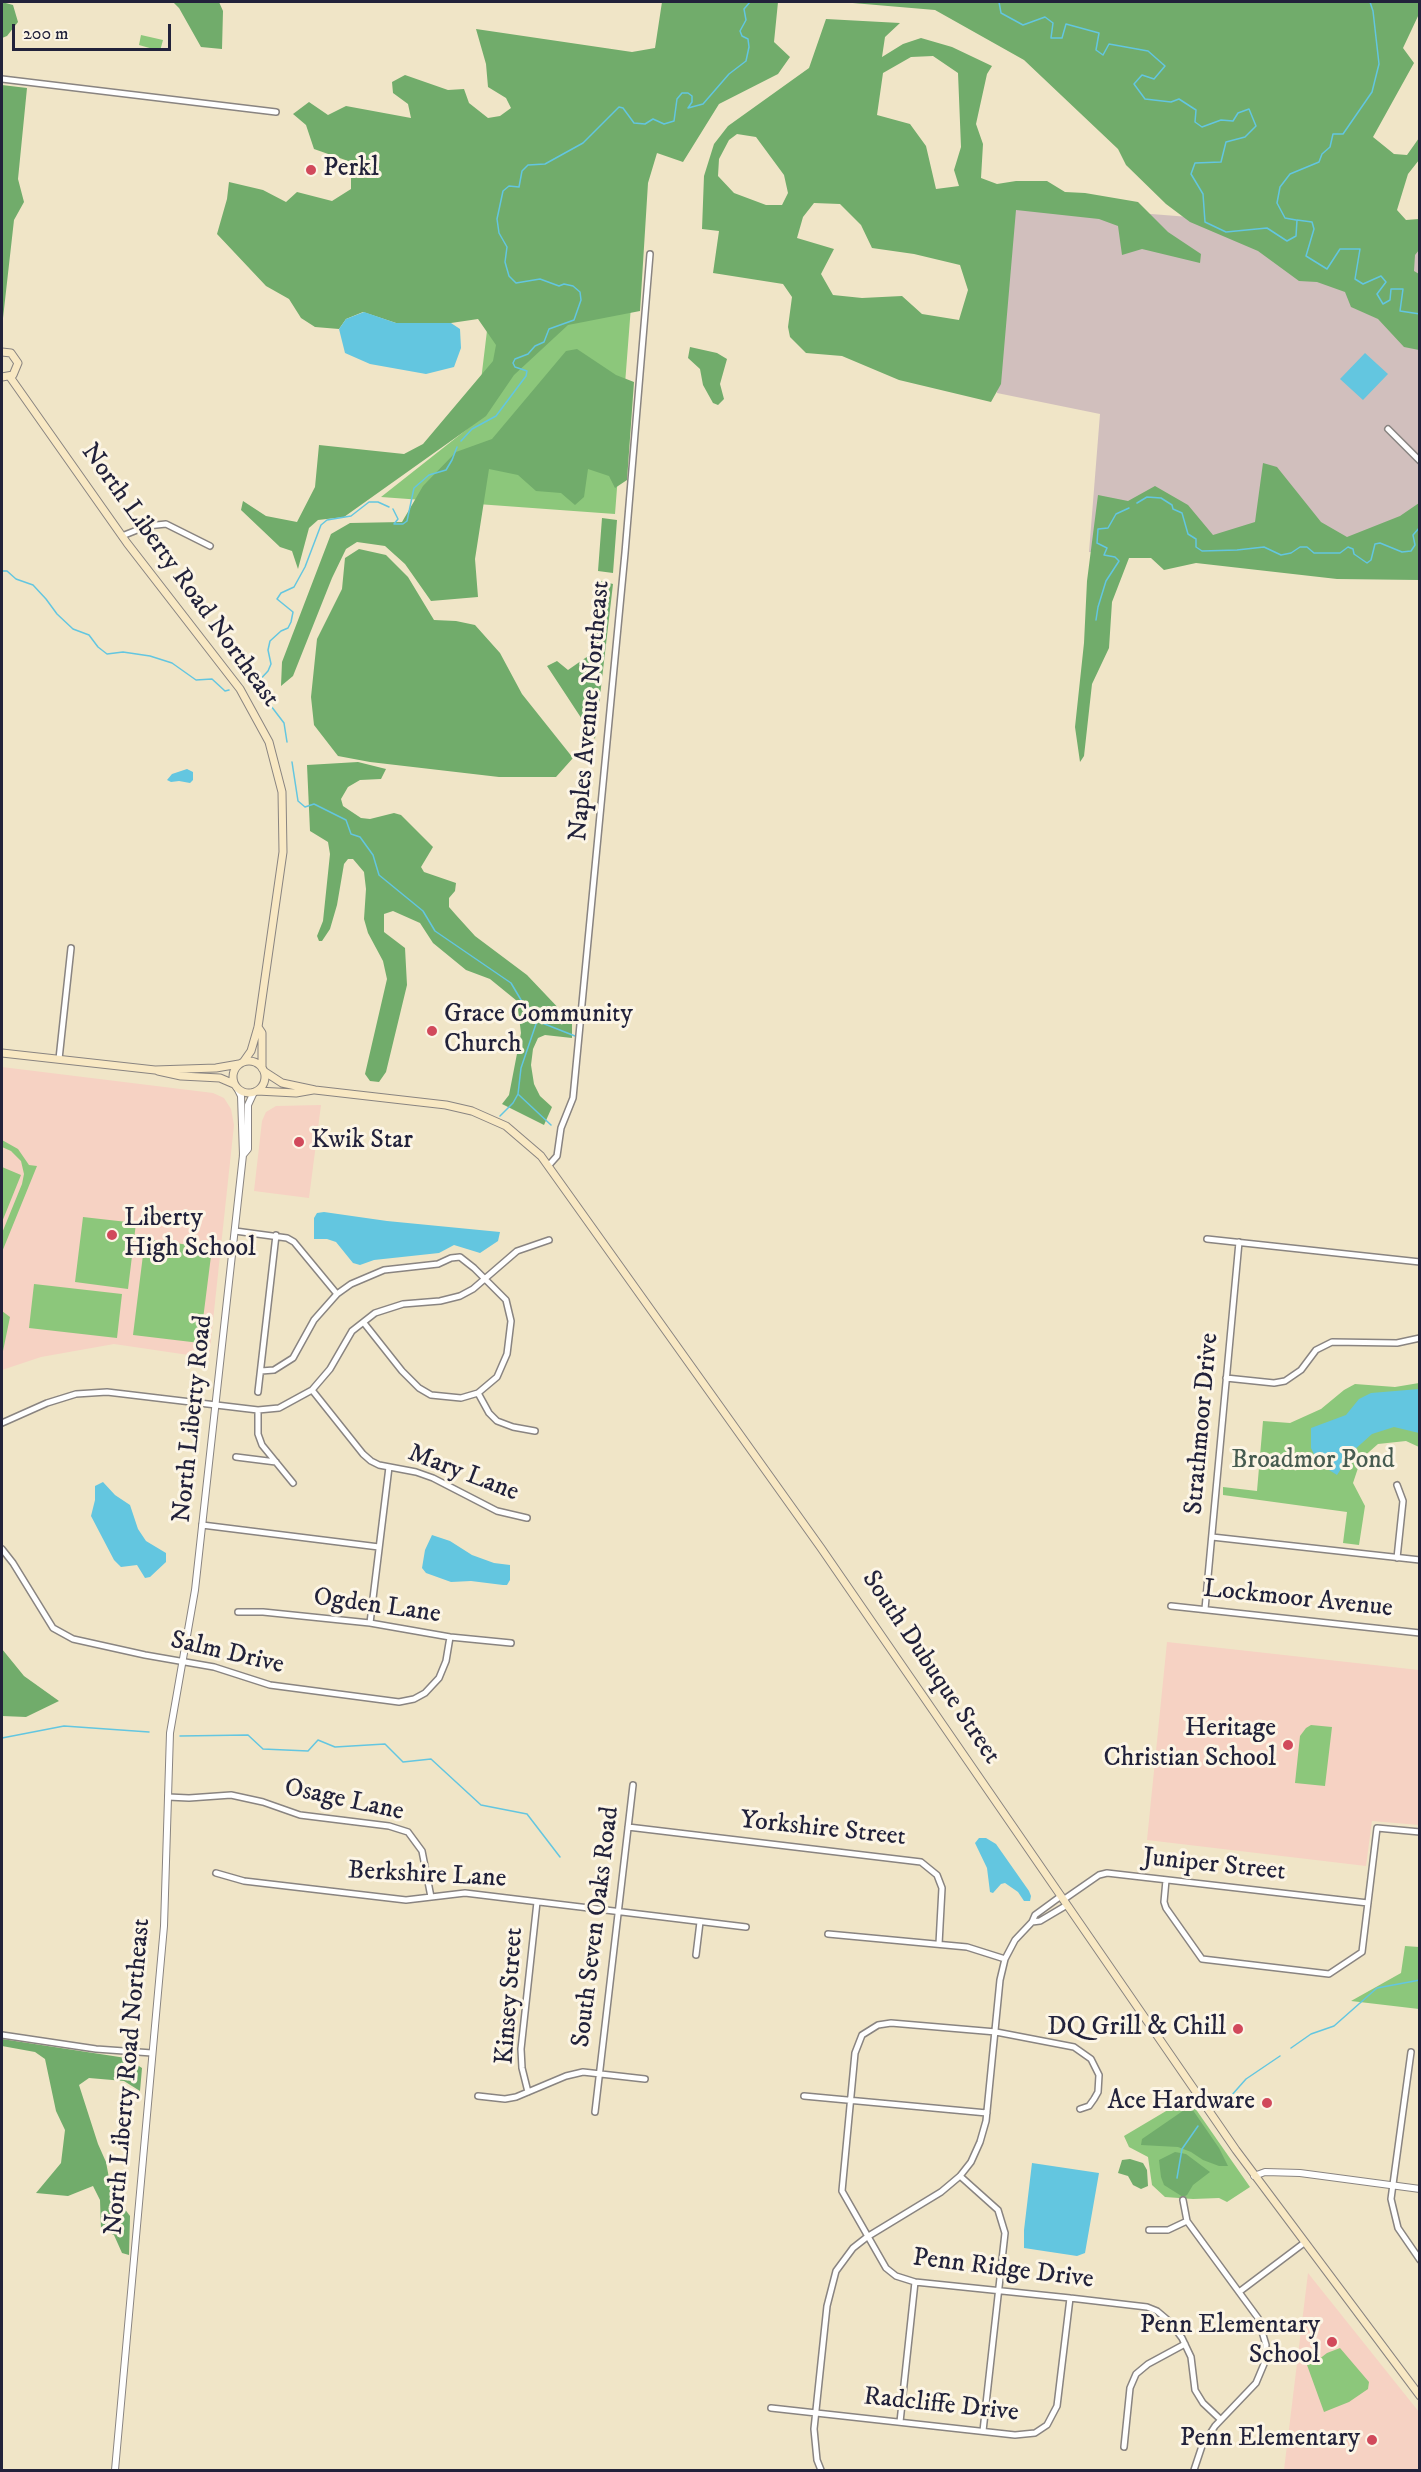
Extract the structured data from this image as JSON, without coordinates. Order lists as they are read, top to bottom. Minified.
{"streets":{"main road":["North Liberty Road Northeast","South Dubuque Street"],"street":["Naples Avenue Northeast","North Liberty Road","Strathmoor Drive","Mary Lane","Lockmoor Avenue","Ogden Lane","Salm Drive","Osage Lane","Yorkshire Street","Juniper Street","Berkshire Lane","South Seven Oaks Road","Kinsey Street","Penn Ridge Drive","Radcliffe Drive"]},"crossings":[["North Liberty Road Northeast","North Liberty Road"],["North Liberty Road Northeast","Osage Lane"],["Naples Avenue Northeast","South Dubuque Street"],["North Liberty Road","Salm Drive"],["Strathmoor Drive","Lockmoor Avenue"],["Ogden Lane","Salm Drive"],["South Dubuque Street","Juniper Street"],["Osage Lane","Berkshire Lane"],["Yorkshire Street","South Seven Oaks Road"],["Berkshire Lane","South Seven Oaks Road"],["Berkshire Lane","Kinsey Street"],["Penn Ridge Drive","Radcliffe Drive"]],"parks":["Broadmor Pond"],"places":["Perkl","Grace Community Church","Kwik Star","Liberty High School","Heritage Christian School","DQ Grill & Chill","Ace Hardware","Penn Elementary School","Penn Elementary"],"scale_bar":"200 m"}
